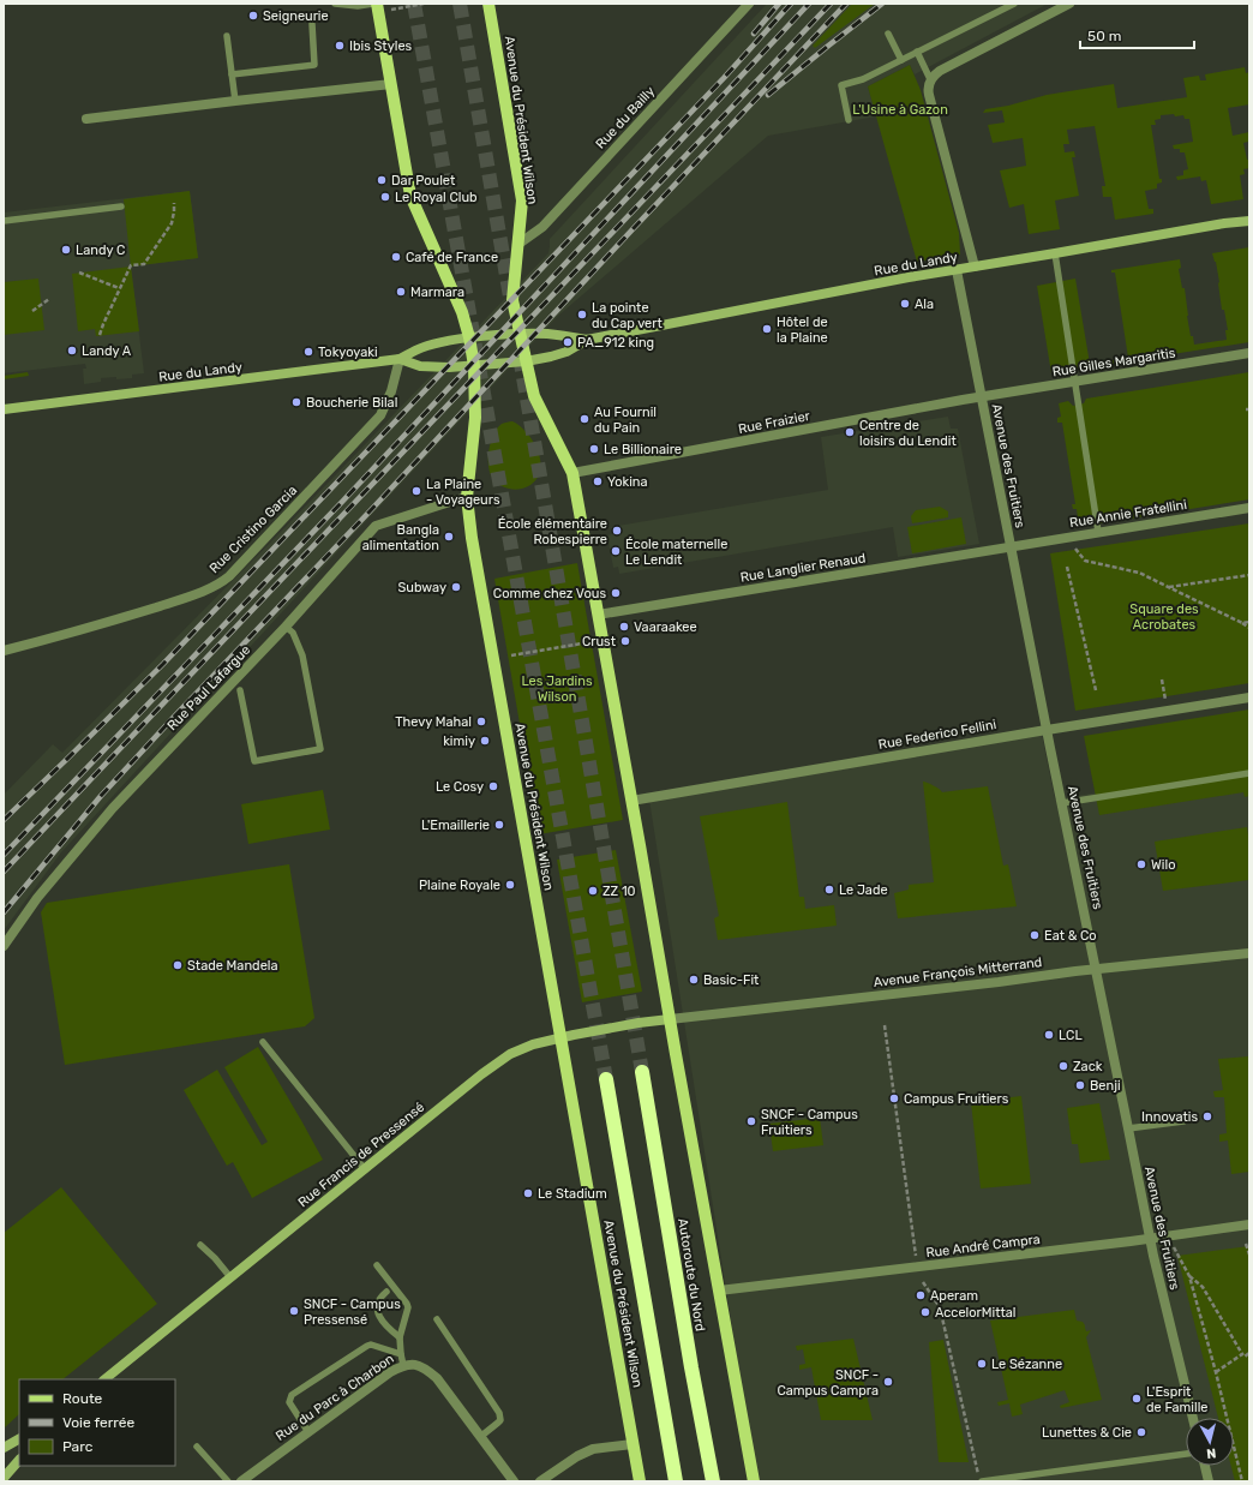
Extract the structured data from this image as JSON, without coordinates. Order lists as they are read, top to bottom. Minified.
{"streets":{"highway":["Autoroute du Nord"],"main road":["Avenue du Président Wilson","Rue du Landy","Rue Francis de Pressensé"],"street":["Rue du Bailly","Rue Gilles Margaritis","Rue Fraizier","Avenue des Fruitiers","Rue Annie Fratellini","Rue Cristino Garcia","Rue Langlier Renaud","Rue Paul Lafargue","Rue Federico Fellini","Avenue François Mitterrand","Rue André Campra","Rue du Parc à Charbon"]},"crossings":[["Rue du Bailly","Avenue du Président Wilson"],["Avenue du Président Wilson","Rue du Landy"],["Avenue du Président Wilson","Rue Fraizier"],["Avenue du Président Wilson","Rue Langlier Renaud"],["Avenue du Président Wilson","Rue Paul Lafargue"],["Avenue du Président Wilson","Rue Federico Fellini"],["Avenue du Président Wilson","Avenue François Mitterrand"],["Avenue du Président Wilson","Rue Francis de Pressensé"],["Avenue du Président Wilson","Rue André Campra"],["Rue du Landy","Avenue des Fruitiers"],["Rue du Landy","Rue Cristino Garcia"],["Rue Gilles Margaritis","Rue Fraizier"],["Rue Gilles Margaritis","Avenue des Fruitiers"],["Rue Fraizier","Avenue des Fruitiers"],["Avenue des Fruitiers","Rue Annie Fratellini"],["Avenue des Fruitiers","Rue Langlier Renaud"],["Avenue des Fruitiers","Rue Federico Fellini"],["Avenue des Fruitiers","Avenue François Mitterrand"],["Avenue des Fruitiers","Rue André Campra"],["Rue Annie Fratellini","Rue Langlier Renaud"],["Avenue François Mitterrand","Rue Francis de Pressensé"]],"parks":["L'Usine à Gazon","Square des Acrobates","Les Jardins Wilson"],"places":["Seigneurie","Ibis Styles","Dar Poulet","Le Royal Club","Landy C","Café de France","Marmara","Ala","La pointe du Cap vert","Hôtel de la Plaine","PA_912 king","Landy A","Tokyoyaki","Boucherie Bilal","Au Fournil du Pain","Centre de loisirs du Lendit","Le Billionaire","Yokina","La Plaine - Voyageurs","École élémentaire Robespierre","Bangla alimentation","École maternelle Le Lendit","Subway","Comme chez Vous","Vaaraakee","Crust","Thevy Mahal","kimiy","Le Cosy","L'Emaillerie","Wilo","Plaine Royale","Le Jade","ZZ 10","Eat & Co","Stade Mandela","Basic-Fit","LCL","Zack","Benji","Campus Fruitiers","Innovatis","SNCF - Campus Fruitiers","Le Stadium","Aperam","SNCF - Campus Pressensé","AccelorMittal","Le Sézanne","SNCF - Campus Campra","L'Esprit de Famille","Lunettes & Cie"],"legend":["Route","Voie ferrée","Parc"],"scale_bar":"50 m","north":"bottom"}
